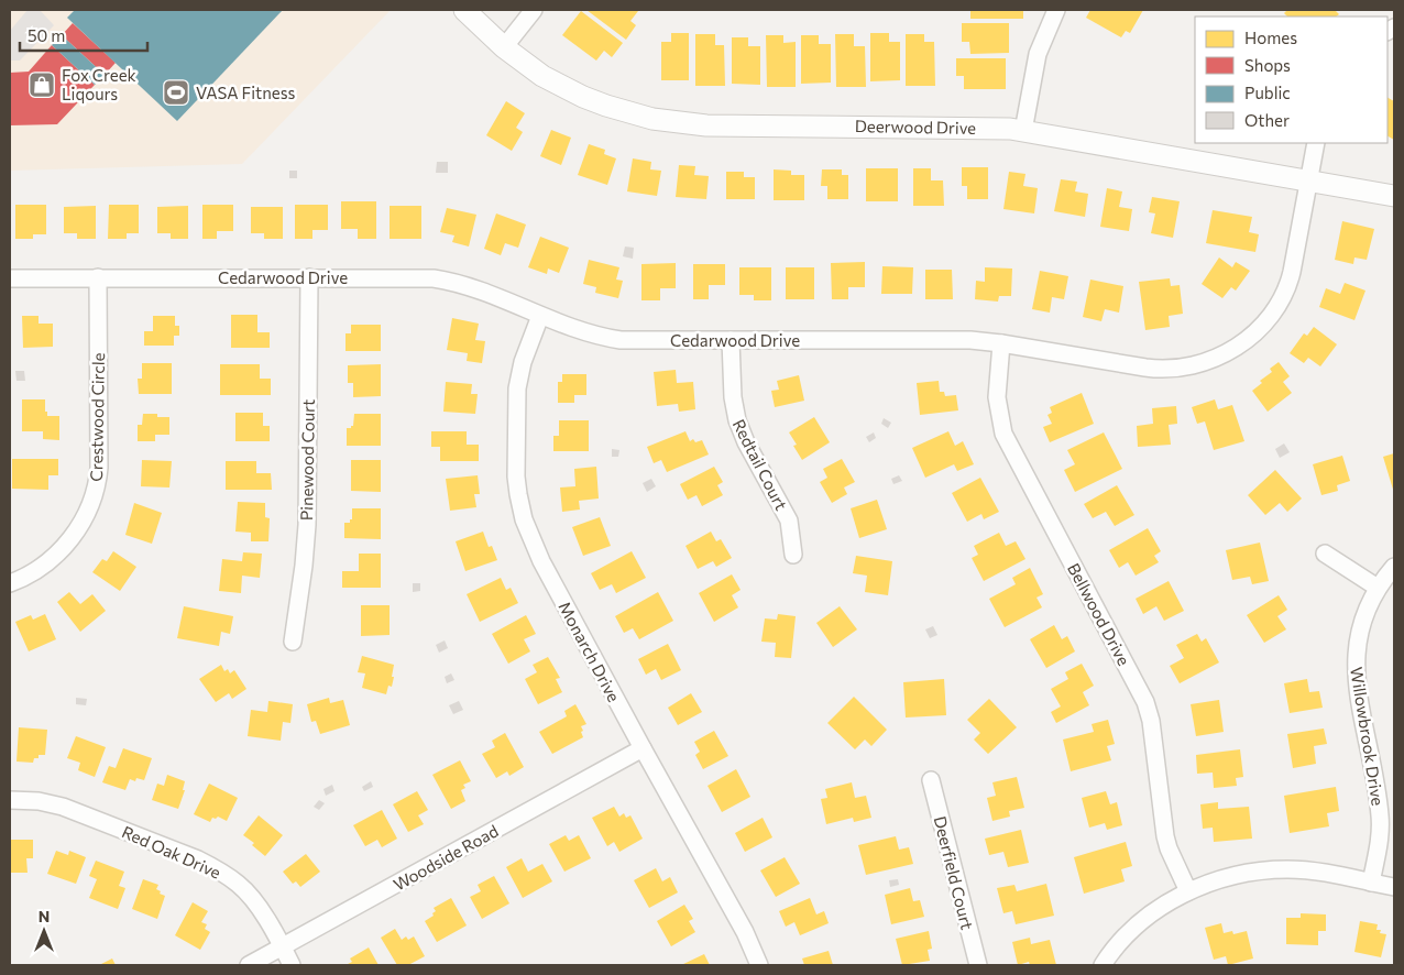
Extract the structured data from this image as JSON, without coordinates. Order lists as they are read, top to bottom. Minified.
{"streets":{"street":["Deerwood Drive","Cedarwood Drive","Crestwood Circle","Pinewood Court","Redtail Court","Bellwood Drive","Monarch Drive","Willowbrook Drive","Red Oak Drive","Woodside Road","Deerfield Court"]},"crossings":[["Deerwood Drive","Cedarwood Drive"],["Cedarwood Drive","Crestwood Circle"],["Cedarwood Drive","Pinewood Court"],["Cedarwood Drive","Redtail Court"],["Cedarwood Drive","Bellwood Drive"],["Cedarwood Drive","Monarch Drive"],["Monarch Drive","Woodside Road"],["Red Oak Drive","Woodside Road"]],"places":{"shop":["Fox Creek Liqours"],"sports":["VASA Fitness"]},"legend":["Homes","Shops","Public","Other"],"scale_bar":"50 m","north":"top"}
